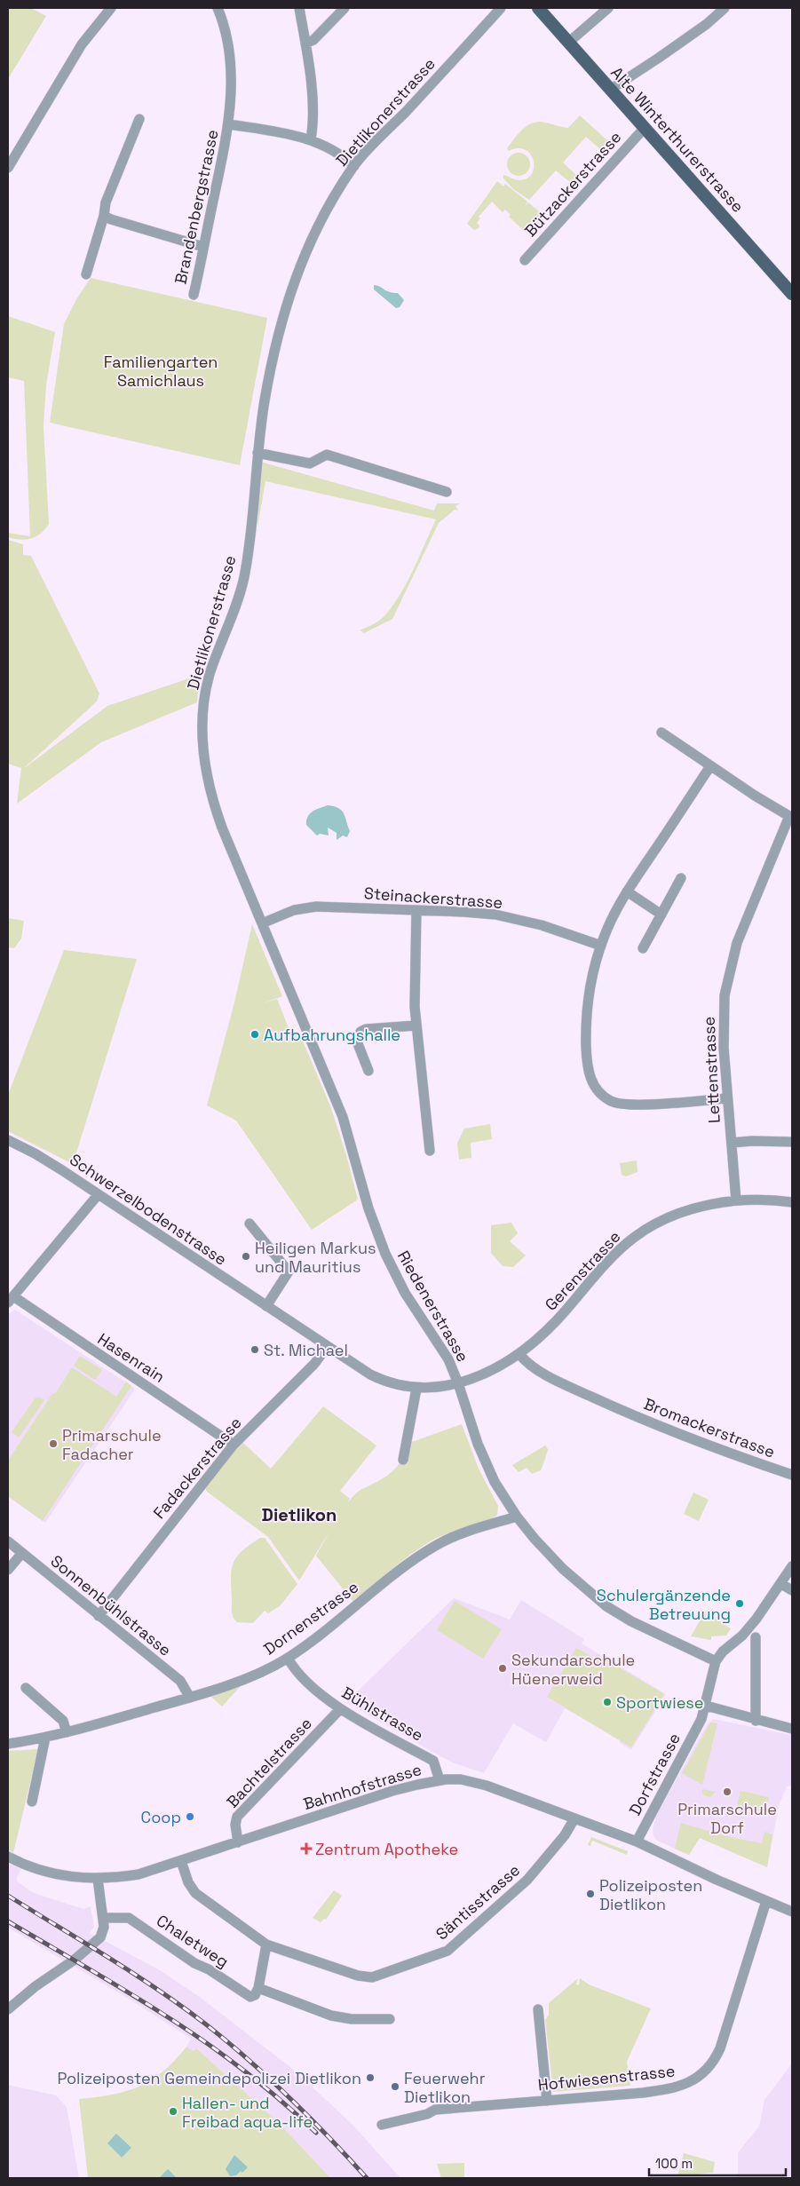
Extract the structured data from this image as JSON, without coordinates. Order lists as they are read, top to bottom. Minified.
{"streets":{"main road":["Alte Winterthurerstrasse"],"street":["Dietlikonerstrasse","Bützackerstrasse","Brandenbergstrasse","Steinackerstrasse","Lettenstrasse","Schwerzelbodenstrasse","Gerenstrasse","Riedenerstrasse","Hasenrain","Bromackerstrasse","Fadackerstrasse","Sonnenbühlstrasse","Dornenstrasse","Bühlstrasse","Bachtelstrasse","Dorfstrasse","Bahnhofstrasse","Säntisstrasse","Chaletweg","Hofwiesenstrasse"]},"crossings":[["Dietlikonerstrasse","Brandenbergstrasse"],["Dietlikonerstrasse","Steinackerstrasse"],["Dietlikonerstrasse","Riedenerstrasse"],["Alte Winterthurerstrasse","Bützackerstrasse"],["Steinackerstrasse","Riedenerstrasse"],["Lettenstrasse","Gerenstrasse"],["Schwerzelbodenstrasse","Gerenstrasse"],["Schwerzelbodenstrasse","Riedenerstrasse"],["Schwerzelbodenstrasse","Fadackerstrasse"],["Gerenstrasse","Riedenerstrasse"],["Gerenstrasse","Bromackerstrasse"],["Riedenerstrasse","Dornenstrasse"],["Riedenerstrasse","Dorfstrasse"],["Hasenrain","Fadackerstrasse"],["Fadackerstrasse","Sonnenbühlstrasse"],["Sonnenbühlstrasse","Dornenstrasse"],["Dornenstrasse","Bühlstrasse"],["Bühlstrasse","Bachtelstrasse"],["Bühlstrasse","Bahnhofstrasse"],["Bachtelstrasse","Bahnhofstrasse"],["Dorfstrasse","Bahnhofstrasse"],["Bahnhofstrasse","Säntisstrasse"],["Bahnhofstrasse","Hofwiesenstrasse"]],"districts":["Dietlikon"],"parks":["Familiengarten Samichlaus"],"places":{"other":["Aufbahrungshalle","Heiligen Markus und Mauritius","St. Michael","Primarschule Fadacher","Schulergänzende Betreuung","Sekundarschule Hüenerweid","Sportwiese","Primarschule Dorf","Coop","Polizeiposten Dietlikon","Polizeiposten Gemeindepolizei Dietlikon","Feuerwehr Dietlikon","Hallen- und Freibad aqua-life"],"health":["Zentrum Apotheke"]},"scale_bar":"100 m"}
